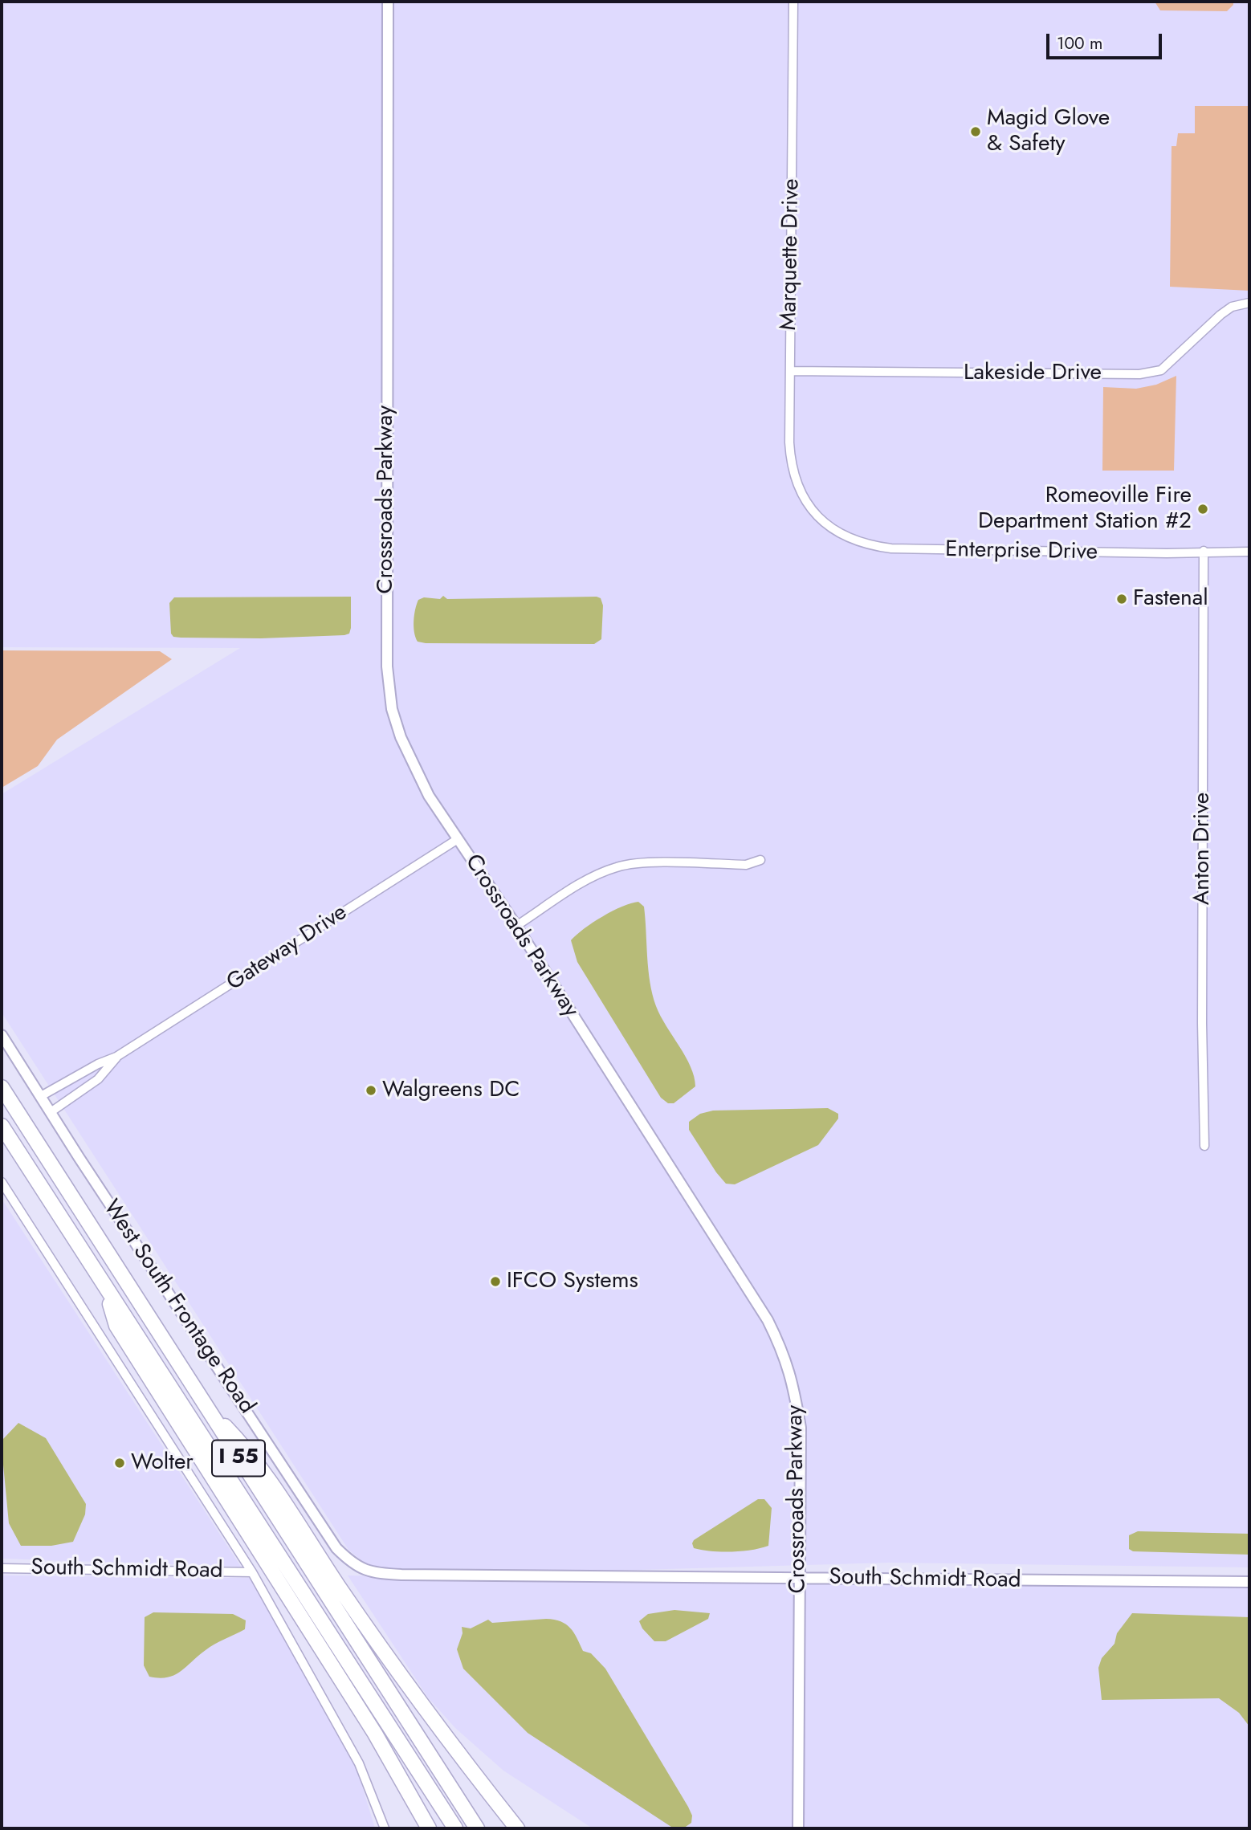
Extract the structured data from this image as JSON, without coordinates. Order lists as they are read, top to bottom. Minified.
{"streets":{"highway":["I 55"],"street":["Marquette Drive","Lakeside Drive","Crossroads Parkway","Enterprise Drive","Anton Drive","Gateway Drive","West South Frontage Road","South Schmidt Road"]},"crossings":[["Marquette Drive","Lakeside Drive"],["Marquette Drive","Enterprise Drive"],["Crossroads Parkway","Gateway Drive"],["Crossroads Parkway","South Schmidt Road"],["Enterprise Drive","Anton Drive"],["Gateway Drive","West South Frontage Road"],["West South Frontage Road","South Schmidt Road"]],"places":["Magid Glove & Safety","Romeoville Fire Department Station #2","Fastenal","Walgreens DC","IFCO Systems","Wolter"],"scale_bar":"100 m"}
